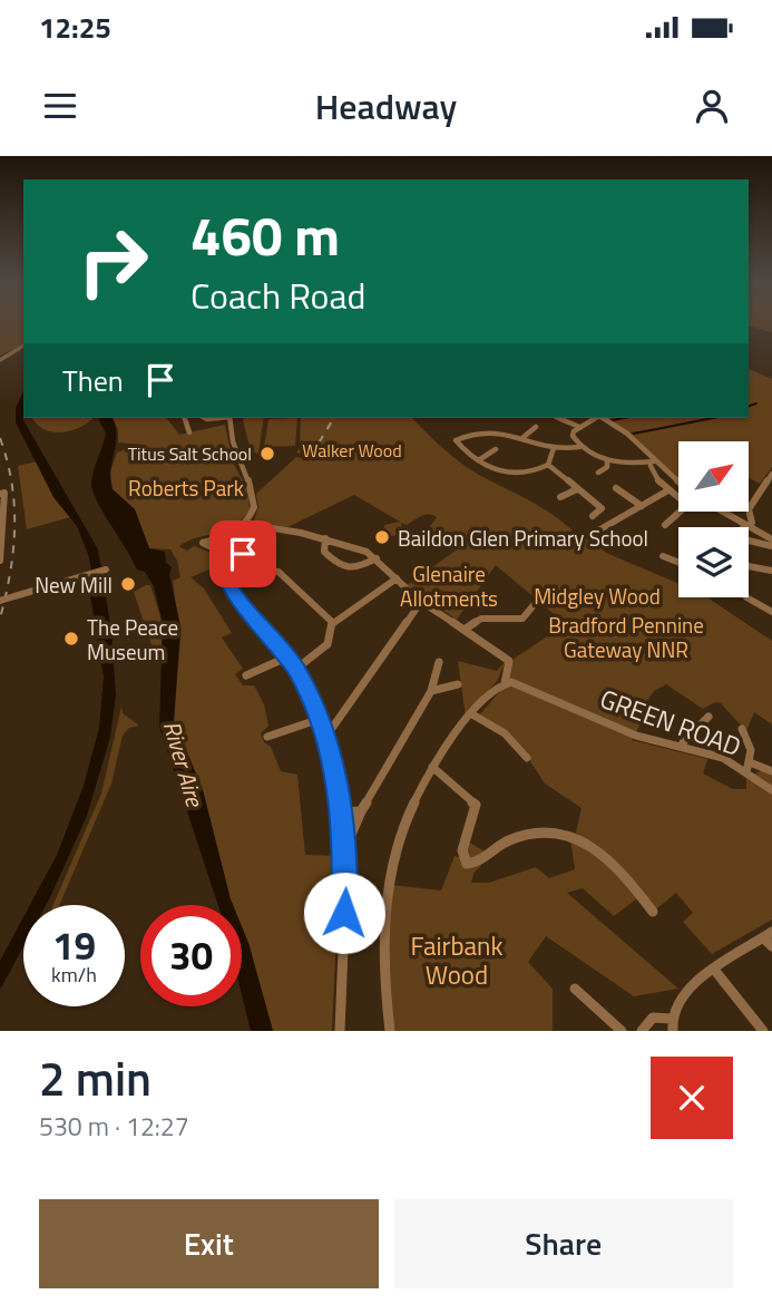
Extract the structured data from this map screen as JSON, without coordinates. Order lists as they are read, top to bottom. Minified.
{"streets":{"street":["GREEN ROAD"]},"water":["River Aire"],"parks":["Walker Wood","Roberts Park","Glenaire Allotments","Midgley Wood","Bradford Pennine Gateway NNR","Fairbank Wood"],"places":["Titus Salt School","Baildon Glen Primary School","New Mill","The Peace Museum"],"north":"top right","page":{"status":"12:25","header":"Headway","turn":["460 m","Coach Road"],"then":"Then","speed":"19 km/h","limit":"30","heading":["2 min","530 m · 12:27"],"buttons":["Exit","Share"]}}
